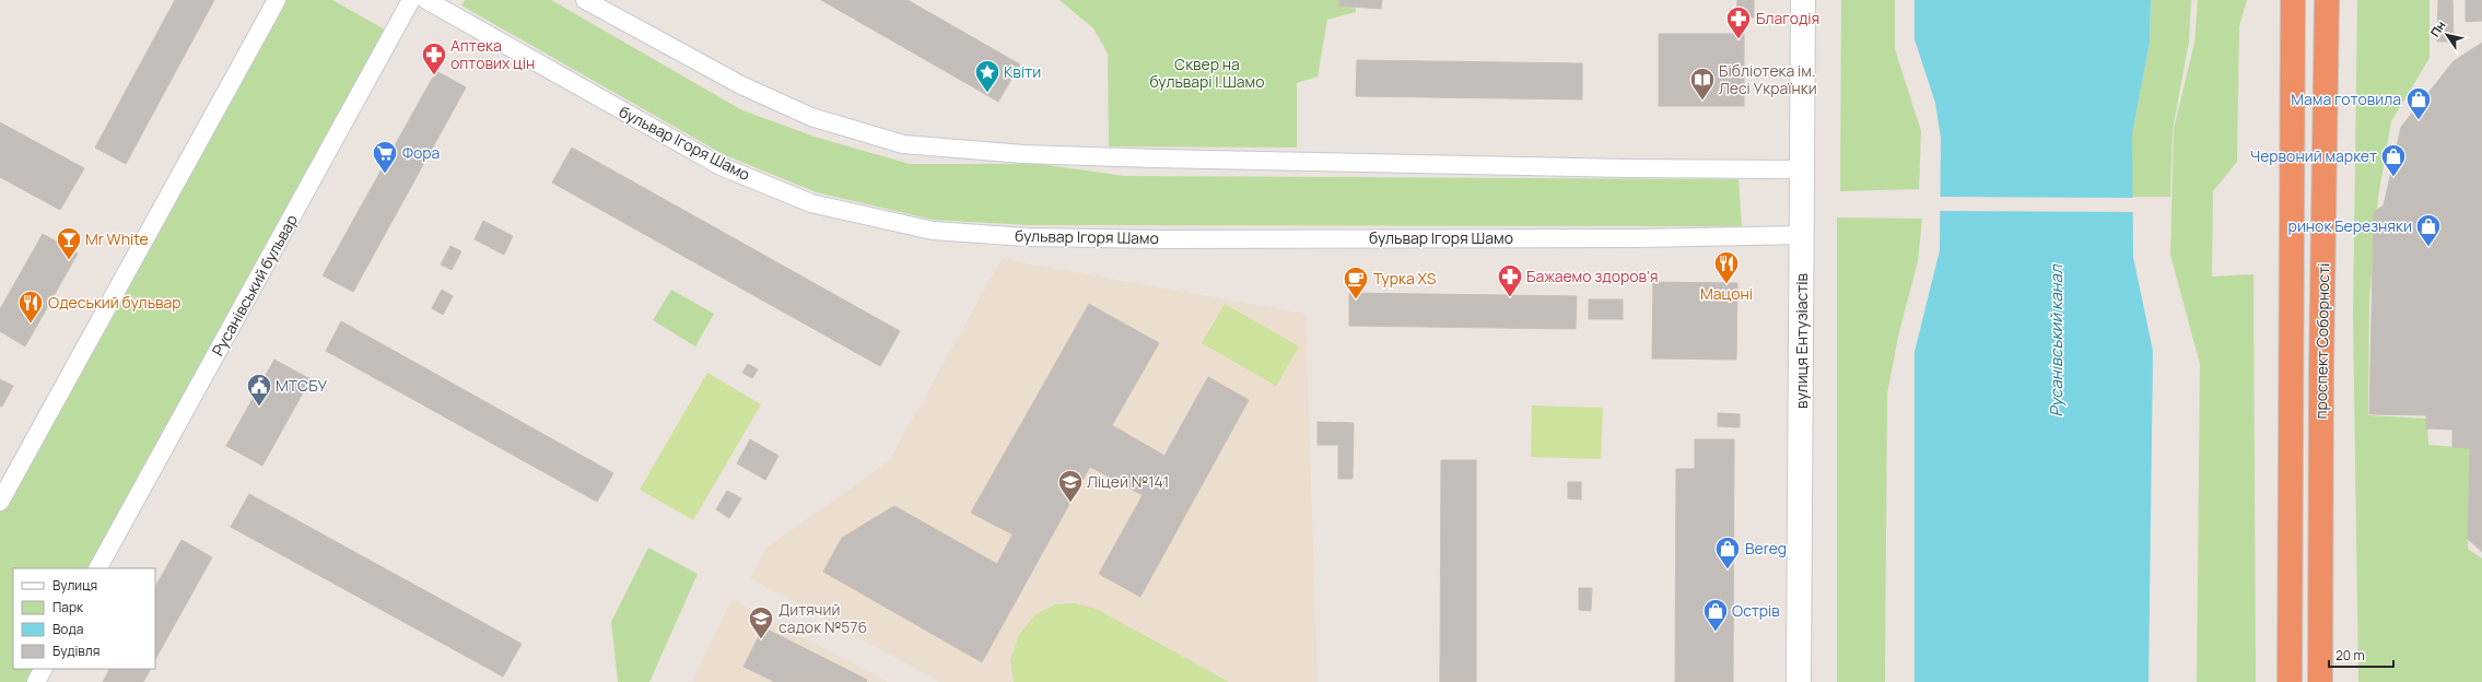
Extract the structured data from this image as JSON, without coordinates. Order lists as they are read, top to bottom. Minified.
{"streets":{"highway":["проспект Соборності"],"street":["бульвар Ігоря Шамо","Русанівський бульвар","вулиця Ентузіастів"]},"crossings":[["бульвар Ігоря Шамо","вулиця Ентузіастів"]],"water":["Русанівський канал"],"parks":["Сквер на бульварі І.Шамо"],"places":{"pharmacy":["Благодія","Аптека оптових цін","Бажаемо здоров'я"],"place":["Квіти"],"library":["Бібліотека ім. Лесі Українки"],"shop":["Мама готовила","Червоний маркет","ринок Березняки","Bereg","Острів"],"supermarket":["Фора"],"bar":["Mr White"],"restaurant":["Мацоні","Одеський бульвар"],"cafe":["Турка XS"],"public building":["МТСБУ"],"school or university":["Ліцей №141","Дитячий садок №576"]},"legend":["Вулиця","Парк","Вода","Будівля"],"scale_bar":"20 m","north":"top left"}
